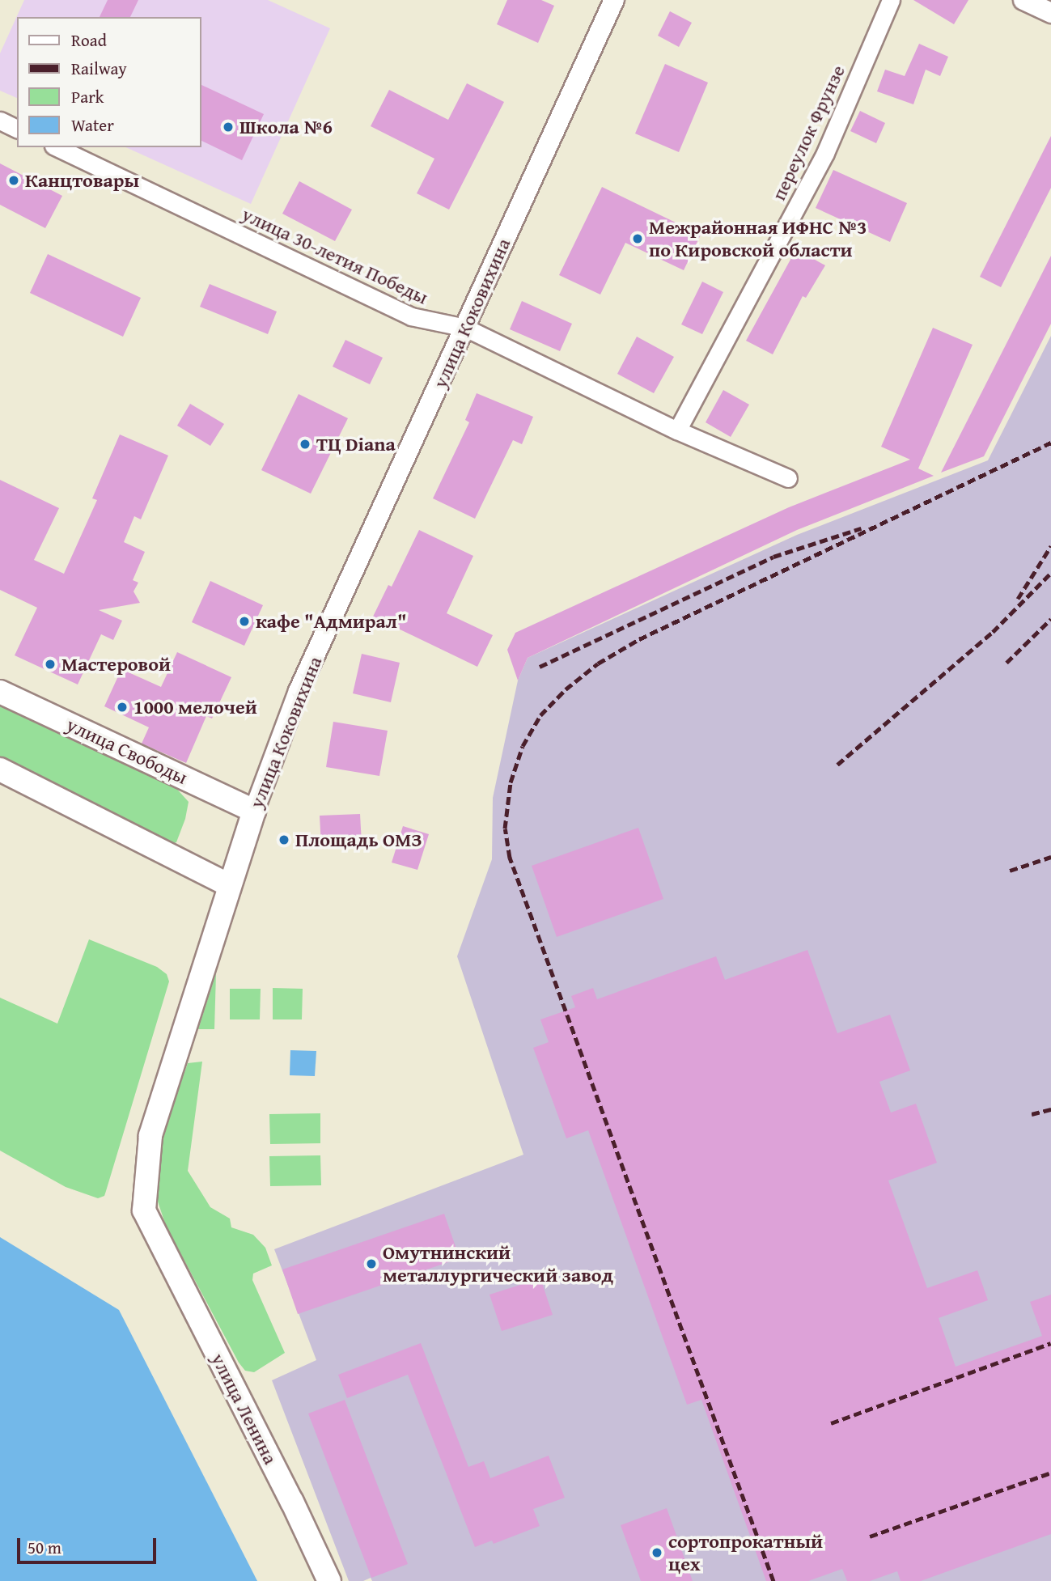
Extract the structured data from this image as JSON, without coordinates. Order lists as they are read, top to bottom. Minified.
{"streets":{"main road":["улица Коковихина","улица Свободы","улица Ленина"],"street":["переулок Фрунзе","улица 30-летия Победы"]},"crossings":[["переулок Фрунзе","улица 30-летия Победы"],["улица 30-летия Победы","улица Коковихина"],["улица Коковихина","улица Свободы"],["улица Коковихина","улица Ленина"]],"places":["Школа №6","Канцтовары","Межрайонная ИФНС №3 по Кировской области","ТЦ Diana","кафе \"Адмирал\"","Мастеровой","1000 мелочей","Площадь ОМЗ","Омутнинский металлургический завод","сортопрокатный цех"],"legend":["Road","Railway","Park","Water"],"scale_bar":"50 m"}
